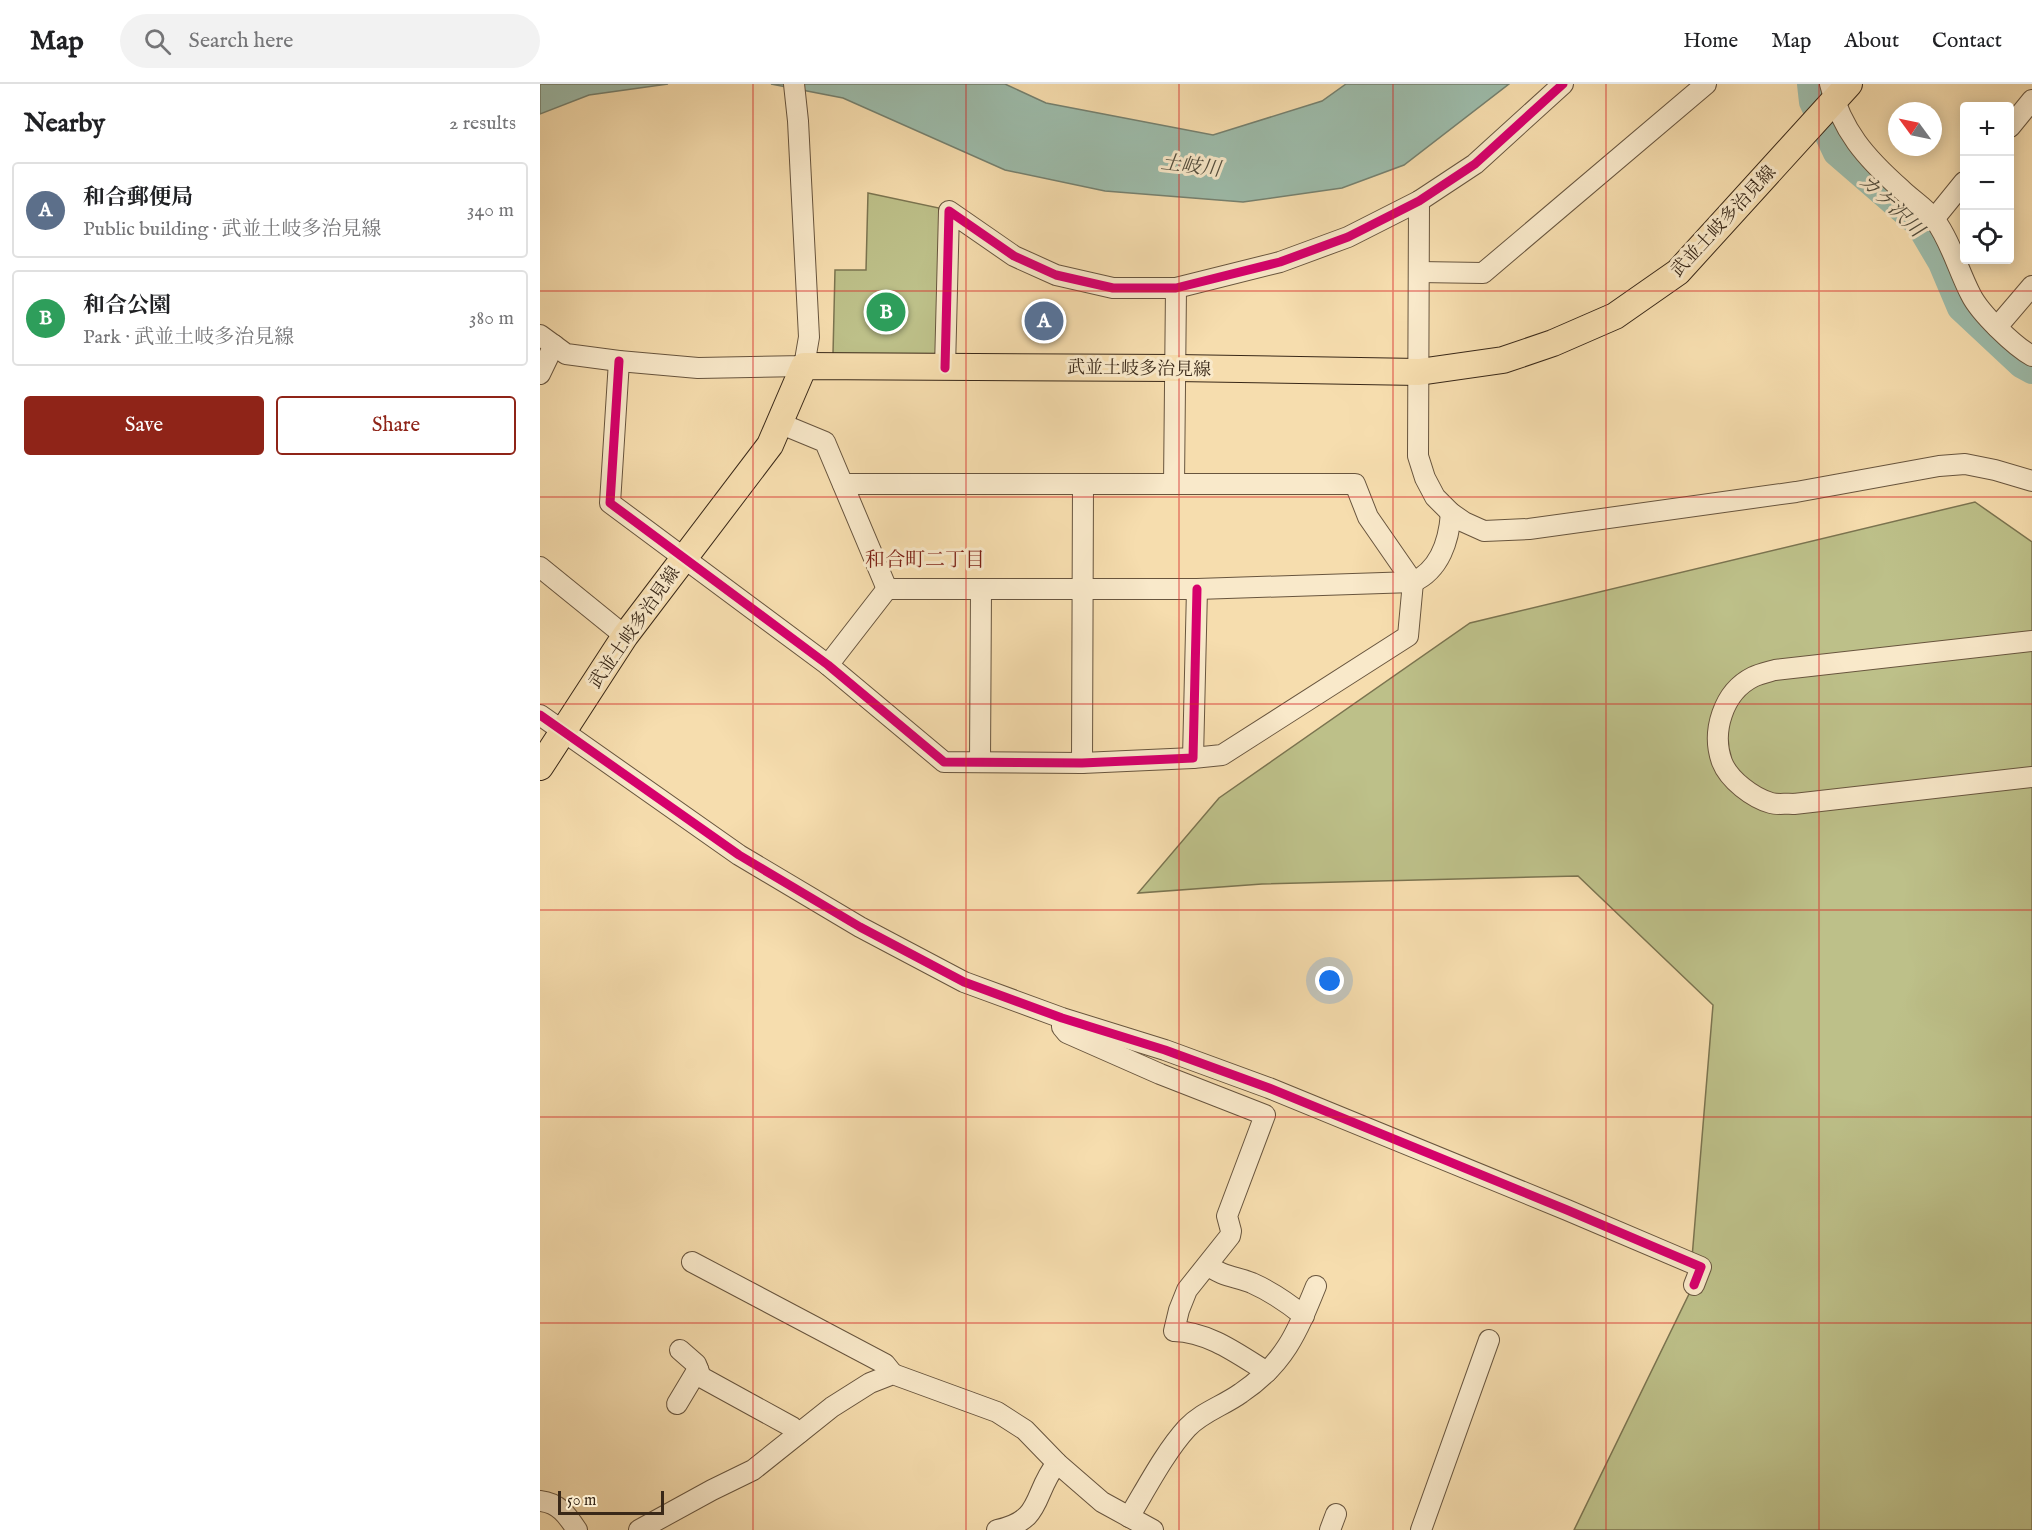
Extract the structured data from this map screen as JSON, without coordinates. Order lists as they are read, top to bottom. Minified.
{"streets":{"main road":["武並土岐多治見線"]},"districts":["和合町二丁目"],"water":["土岐川","カケ沢川"],"scale_bar":"50 m","north":"top left","page":{"header":"Map","search":"Search here","nav":["Home","Map","About","Contact"],"heading":["Nearby","2 results"],"map_buttons":["+","−"],"list":[{"mark":"A","name":"和合郵便局","note":"Public building · 武並土岐多治見線","value":"340 m"},{"mark":"B","name":"和合公園","note":"Park · 武並土岐多治見線","value":"380 m"}],"pins":["B","A"],"buttons":["Save","Share"],"scale":"50 m"}}
